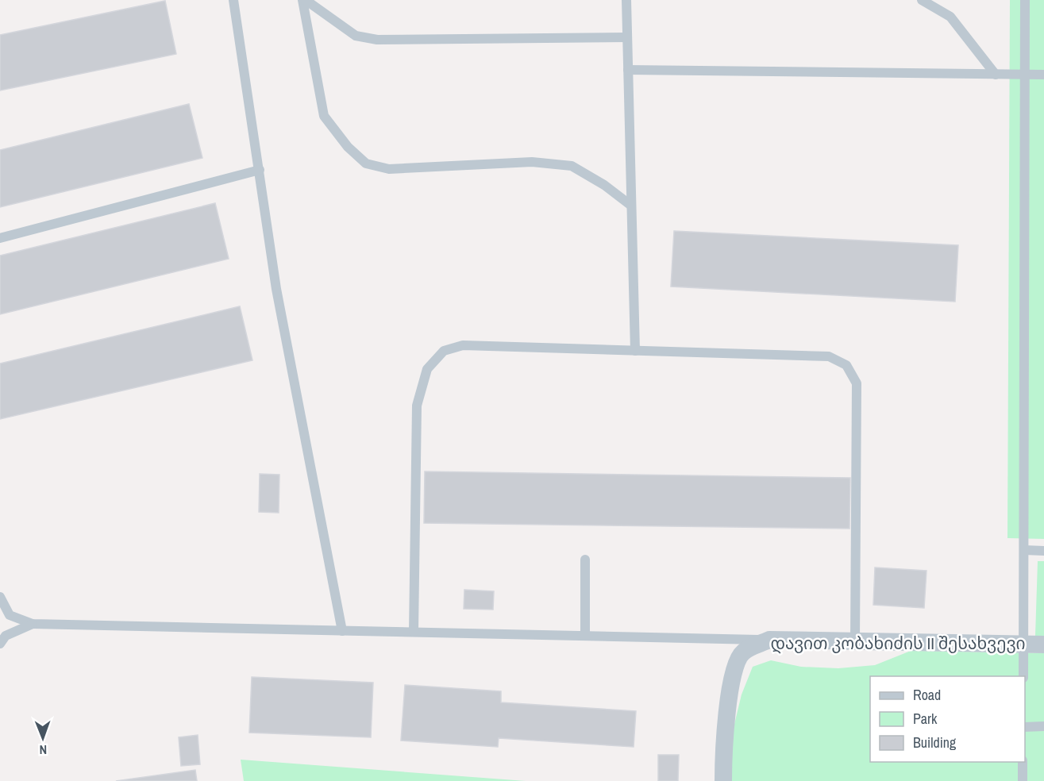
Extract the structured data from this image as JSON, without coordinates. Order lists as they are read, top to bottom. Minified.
{"streets":{"street":["დავით კობახიძის II შესახვევი"]},"legend":["Road","Park","Building"],"north":"bottom"}
